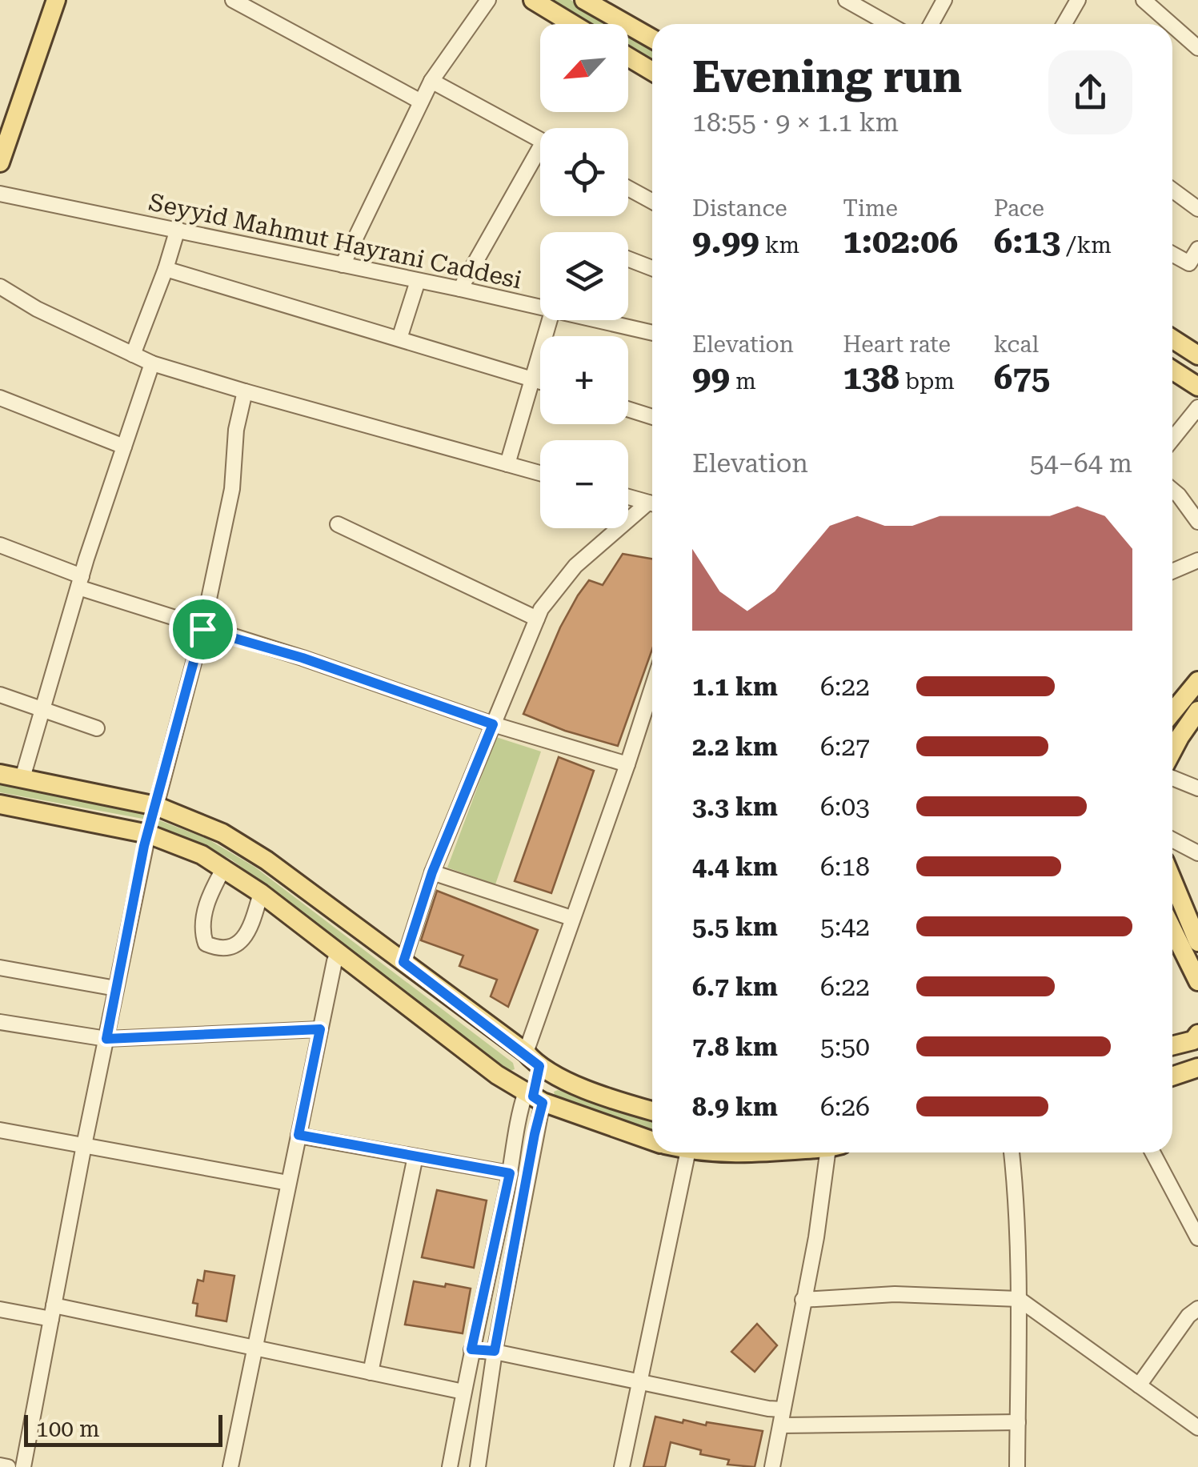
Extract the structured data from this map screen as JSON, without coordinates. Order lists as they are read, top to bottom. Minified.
{"streets":{"street":["Seyyid Mahmut Hayrani Caddesi"]},"scale_bar":"100 m","north":"bottom left","page":{"map_buttons":["+","−"],"heading":["Evening run","18:55 · 9 × 1.1 km"],"stats":[["Distance","9.99 km"],["Time","1:02:06"],["Pace","6:13 /km"],["Elevation","99 m"],["Heart rate","138 bpm"],["kcal","675"]],"chart":["Elevation","54–64 m"],"list":[{"name":"1.1 km","note":"6:22"},{"name":"2.2 km","note":"6:27"},{"name":"3.3 km","note":"6:03"},{"name":"4.4 km","note":"6:18"},{"name":"5.5 km","note":"5:42"},{"name":"6.7 km","note":"6:22"},{"name":"7.8 km","note":"5:50"},{"name":"8.9 km","note":"6:26"}],"scale":"100 m"}}
